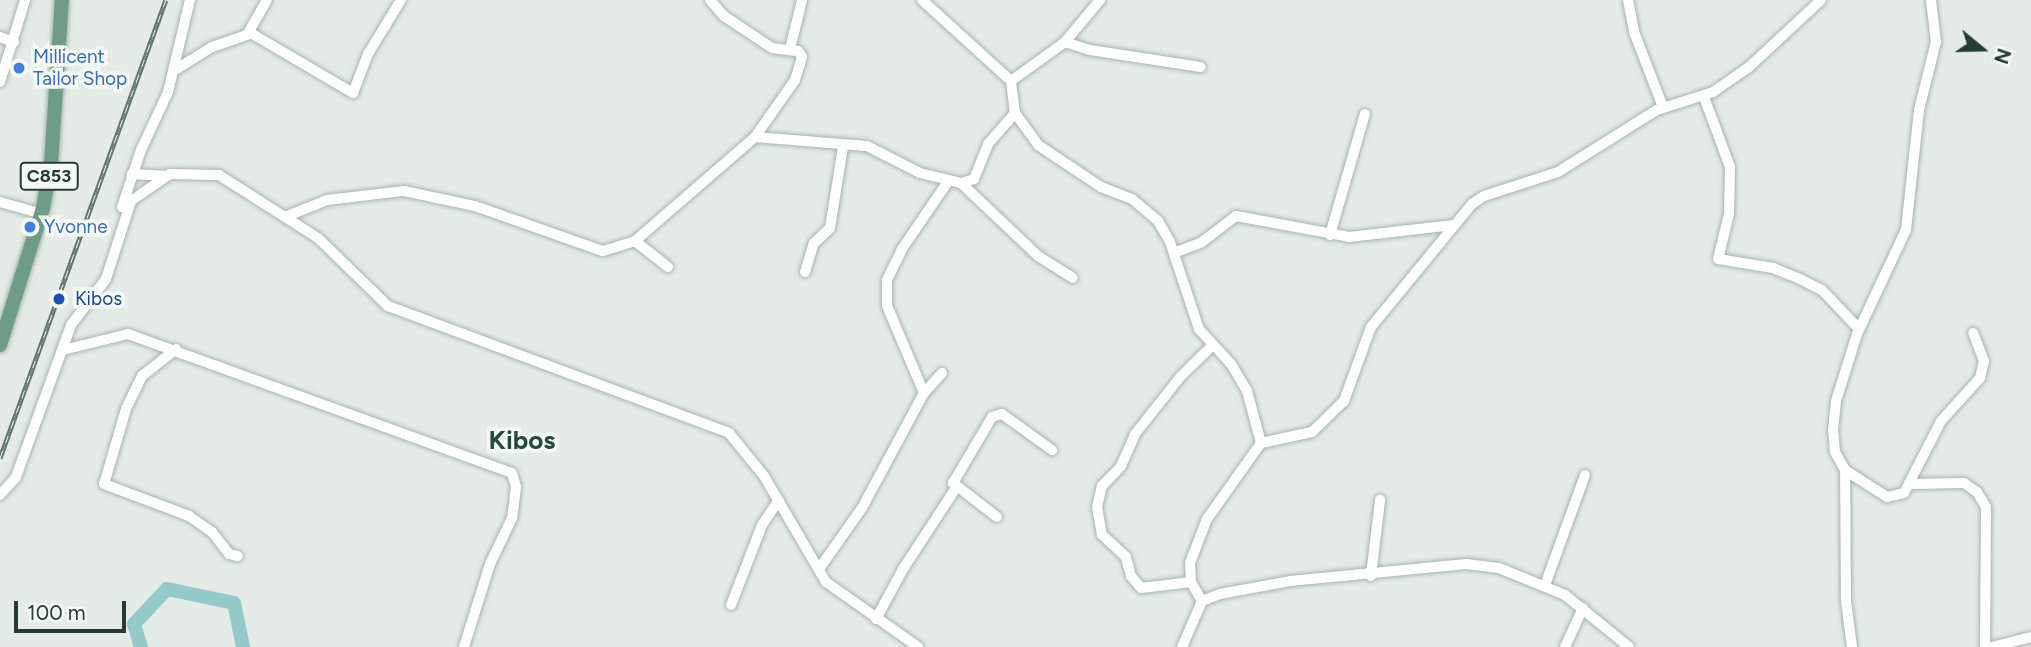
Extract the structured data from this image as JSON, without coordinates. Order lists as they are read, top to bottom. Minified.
{"streets":{"main road":["C853"]},"districts":["Kibos"],"places":["Millicent Tailor Shop","Yvonne","Kibos"],"scale_bar":"100 m","north":"right"}
